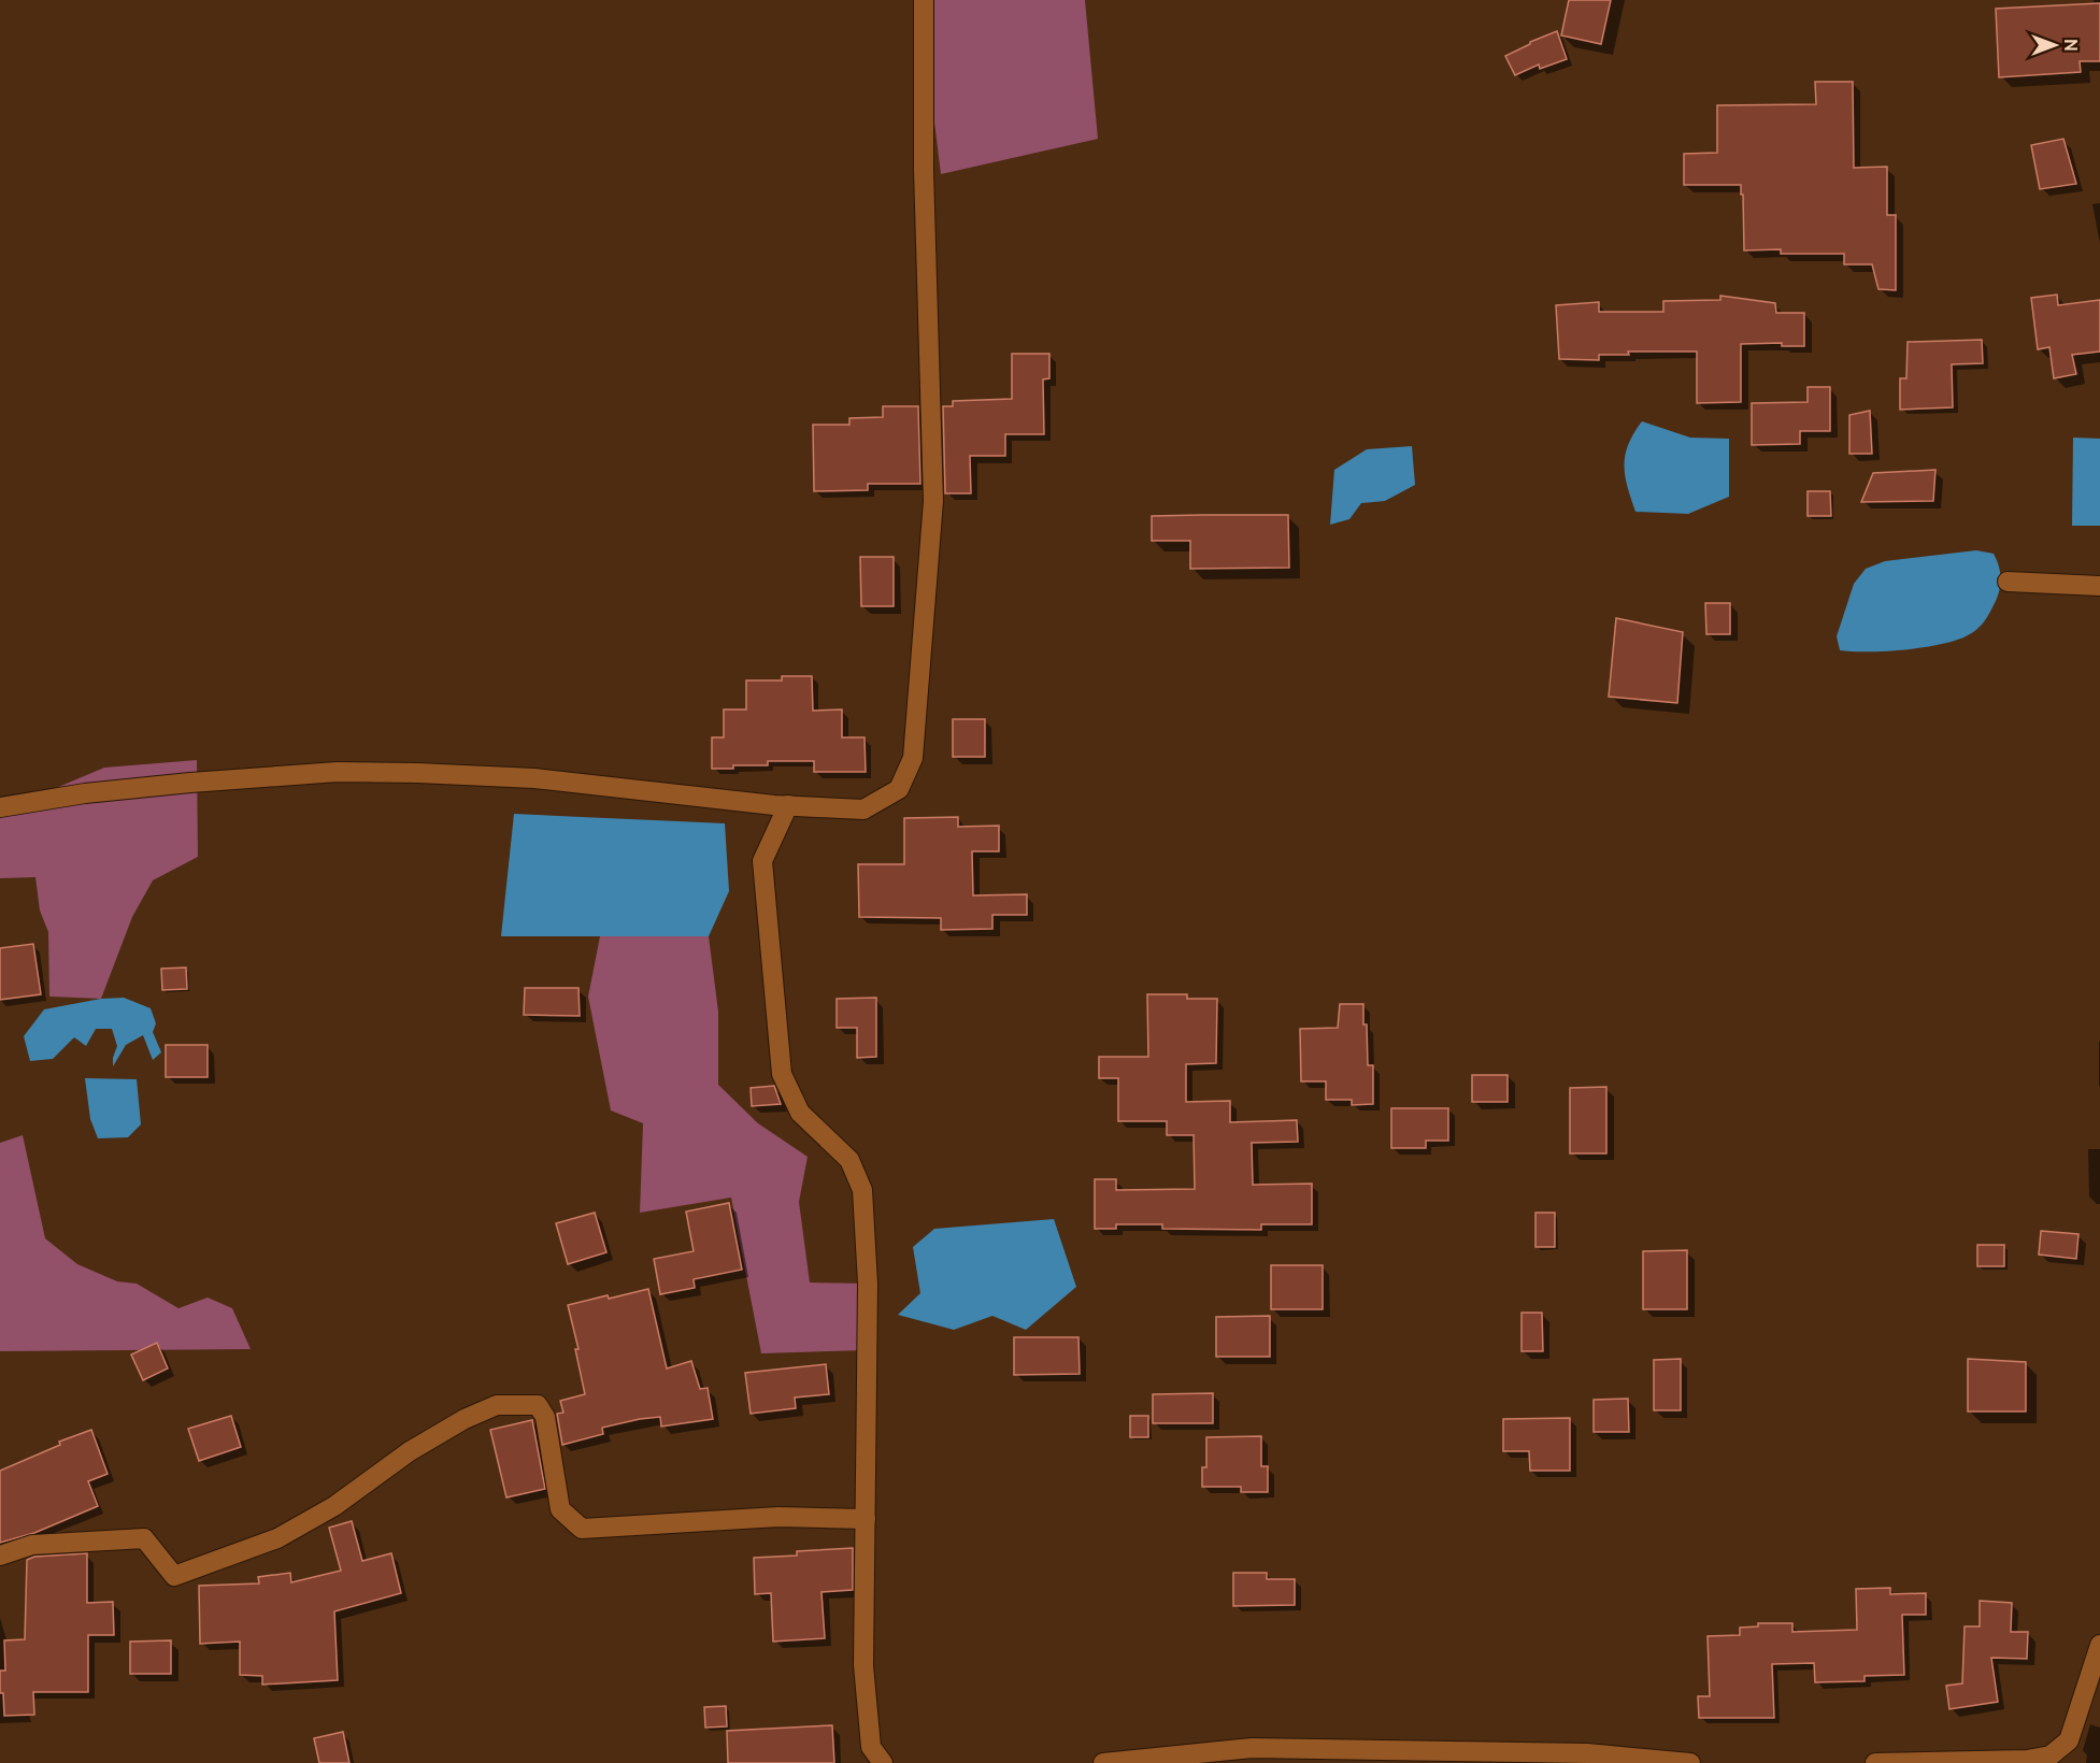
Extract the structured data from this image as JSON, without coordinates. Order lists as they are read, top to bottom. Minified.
{"north":"right"}
